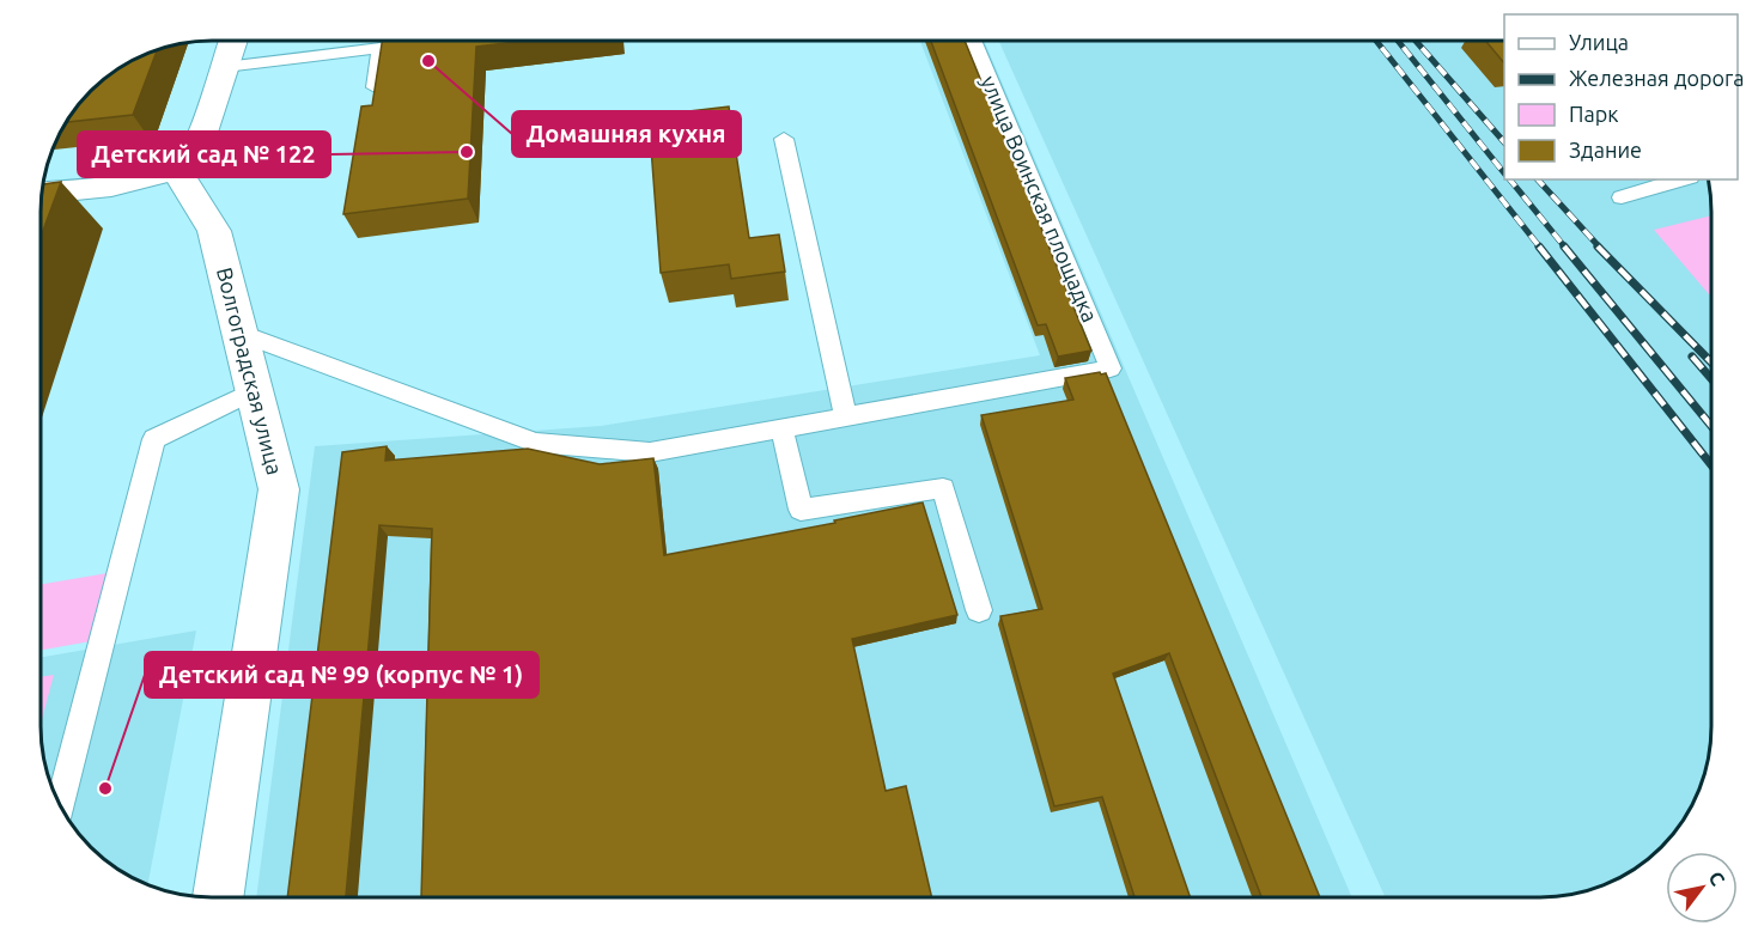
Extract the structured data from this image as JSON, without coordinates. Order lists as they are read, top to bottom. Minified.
{"streets":{"street":["Волгоградская улица"],"lane":["улица Воинская площадка"]},"places":["Домашняя кухня","Детский сад № 122","Детский сад № 99 (корпус № 1)"],"legend":["Улица","Железная дорога","Парк","Здание"],"north":"top right"}
